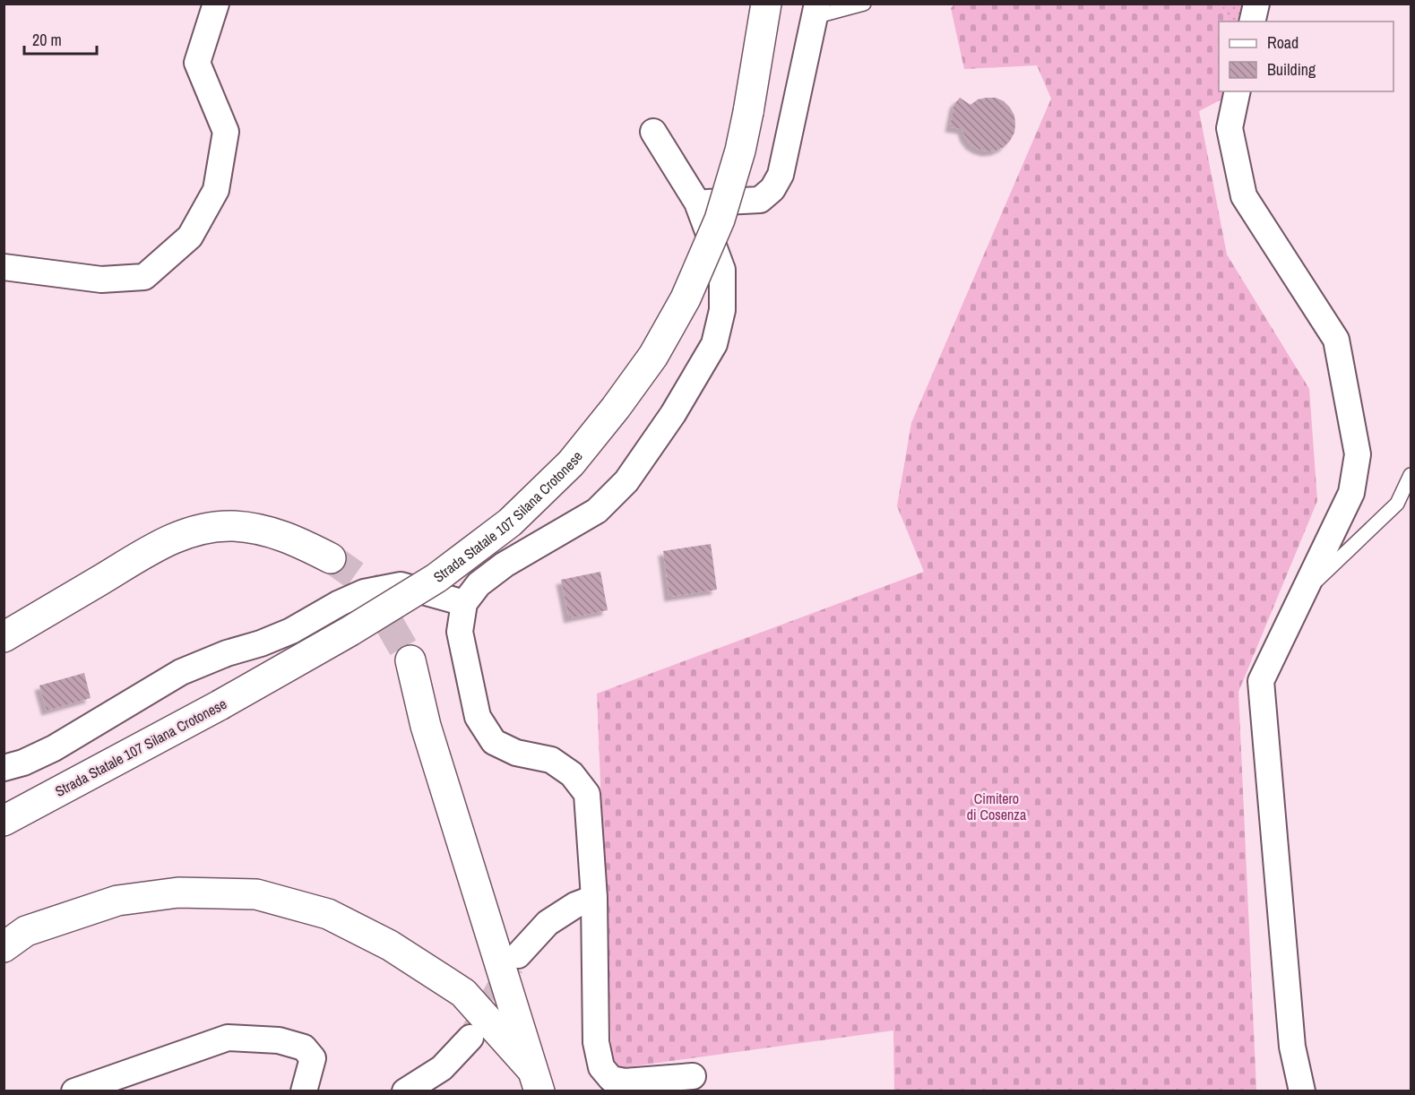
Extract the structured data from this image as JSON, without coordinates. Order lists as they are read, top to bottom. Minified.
{"streets":{"main road":["Strada Statale 107 Silana Crotonese"]},"parks":["Cimitero di Cosenza"],"legend":["Road","Building"],"scale_bar":"20 m"}
